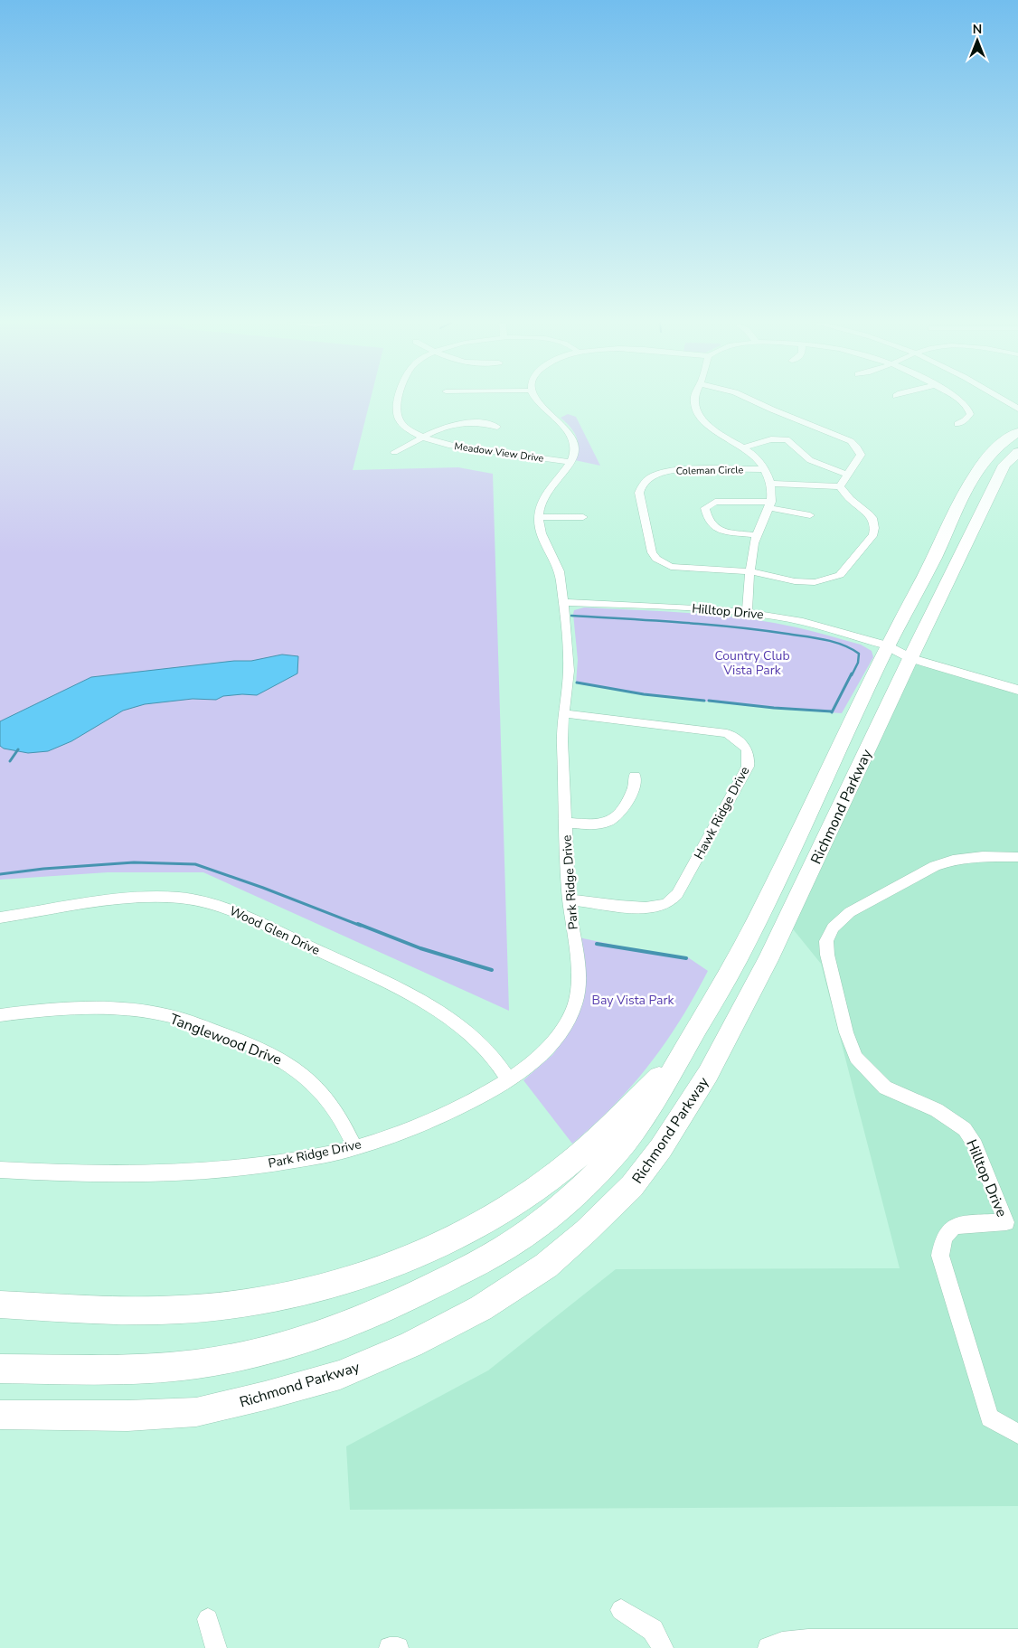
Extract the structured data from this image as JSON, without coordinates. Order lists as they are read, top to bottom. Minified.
{"streets":{"highway":["Richmond Parkway"],"main road":["Hilltop Drive"],"street":["Meadow View Drive","Coleman Circle","Hawk Ridge Drive","Park Ridge Drive","Wood Glen Drive","Tanglewood Drive"]},"crossings":[["Meadow View Drive","Park Ridge Drive"],["Hilltop Drive","Richmond Parkway"],["Hilltop Drive","Park Ridge Drive"],["Hawk Ridge Drive","Park Ridge Drive"],["Park Ridge Drive","Wood Glen Drive"],["Park Ridge Drive","Tanglewood Drive"]],"parks":["Country Club Vista Park","Bay Vista Park"],"north":"top"}
